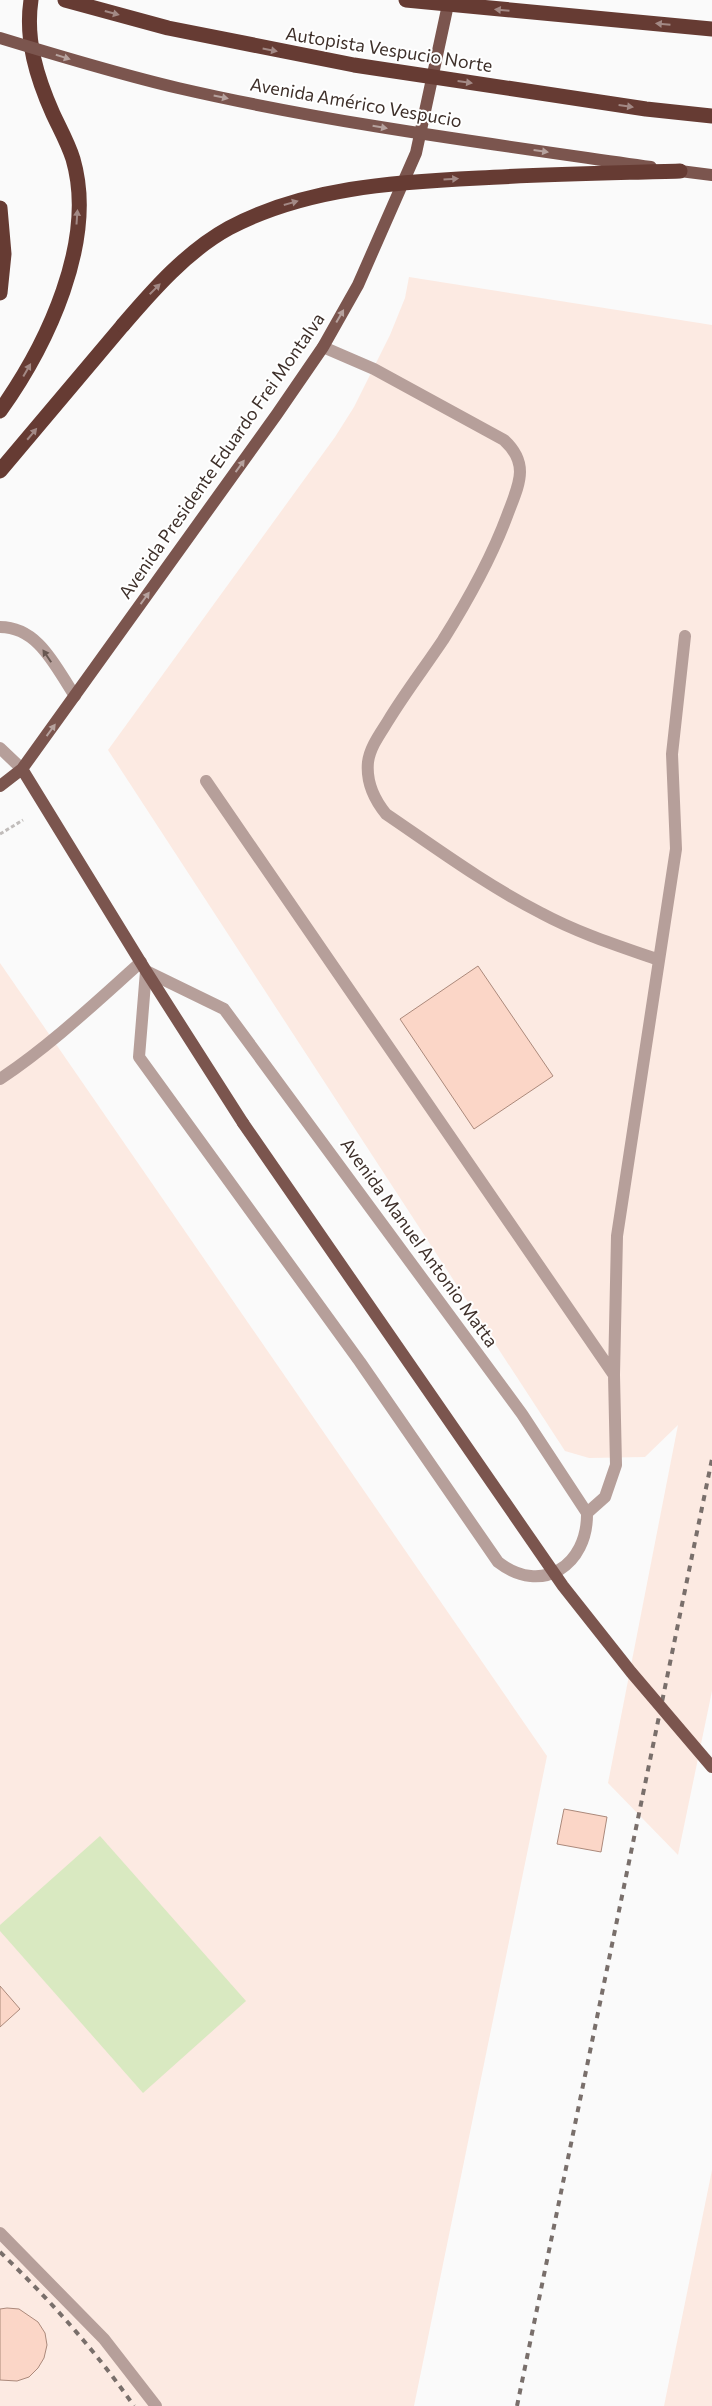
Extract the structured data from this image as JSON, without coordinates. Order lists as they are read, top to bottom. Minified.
{"streets":{"highway":["Autopista Vespucio Norte"],"main road":["Avenida Américo Vespucio","Avenida Presidente Eduardo Frei Montalva"],"street":["Avenida Manuel Antonio Matta"]},"one_way":["Avenida Américo Vespucio","Avenida Presidente Eduardo Frei Montalva"]}
